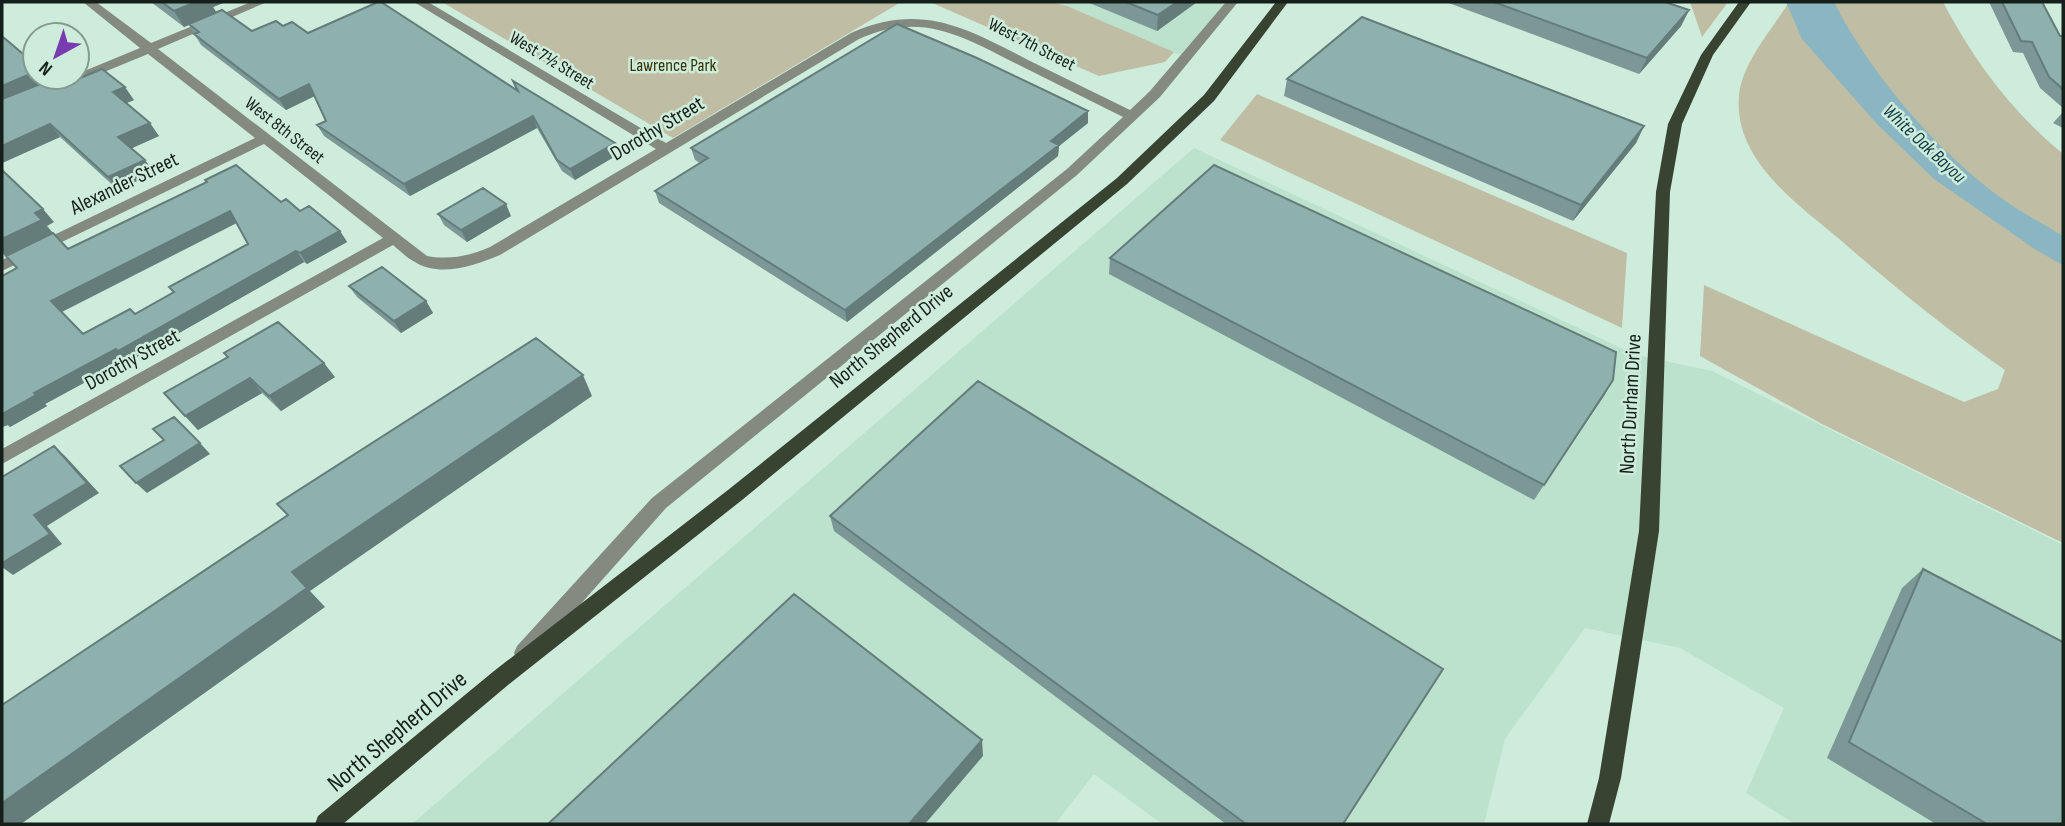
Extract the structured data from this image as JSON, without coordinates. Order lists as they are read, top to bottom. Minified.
{"streets":{"main road":["North Shepherd Drive","North Durham Drive"],"street":["West 7th Street","West 7½ Street","Dorothy Street","West 8th Street","Alexander Street"]},"crossings":[["West 7th Street","Dorothy Street"],["West 7th Street","North Shepherd Drive"],["West 7½ Street","Dorothy Street"],["Dorothy Street","West 8th Street"],["West 8th Street","Alexander Street"]],"water":["White Oak Bayou"],"parks":["Lawrence Park"],"north":"bottom left"}
